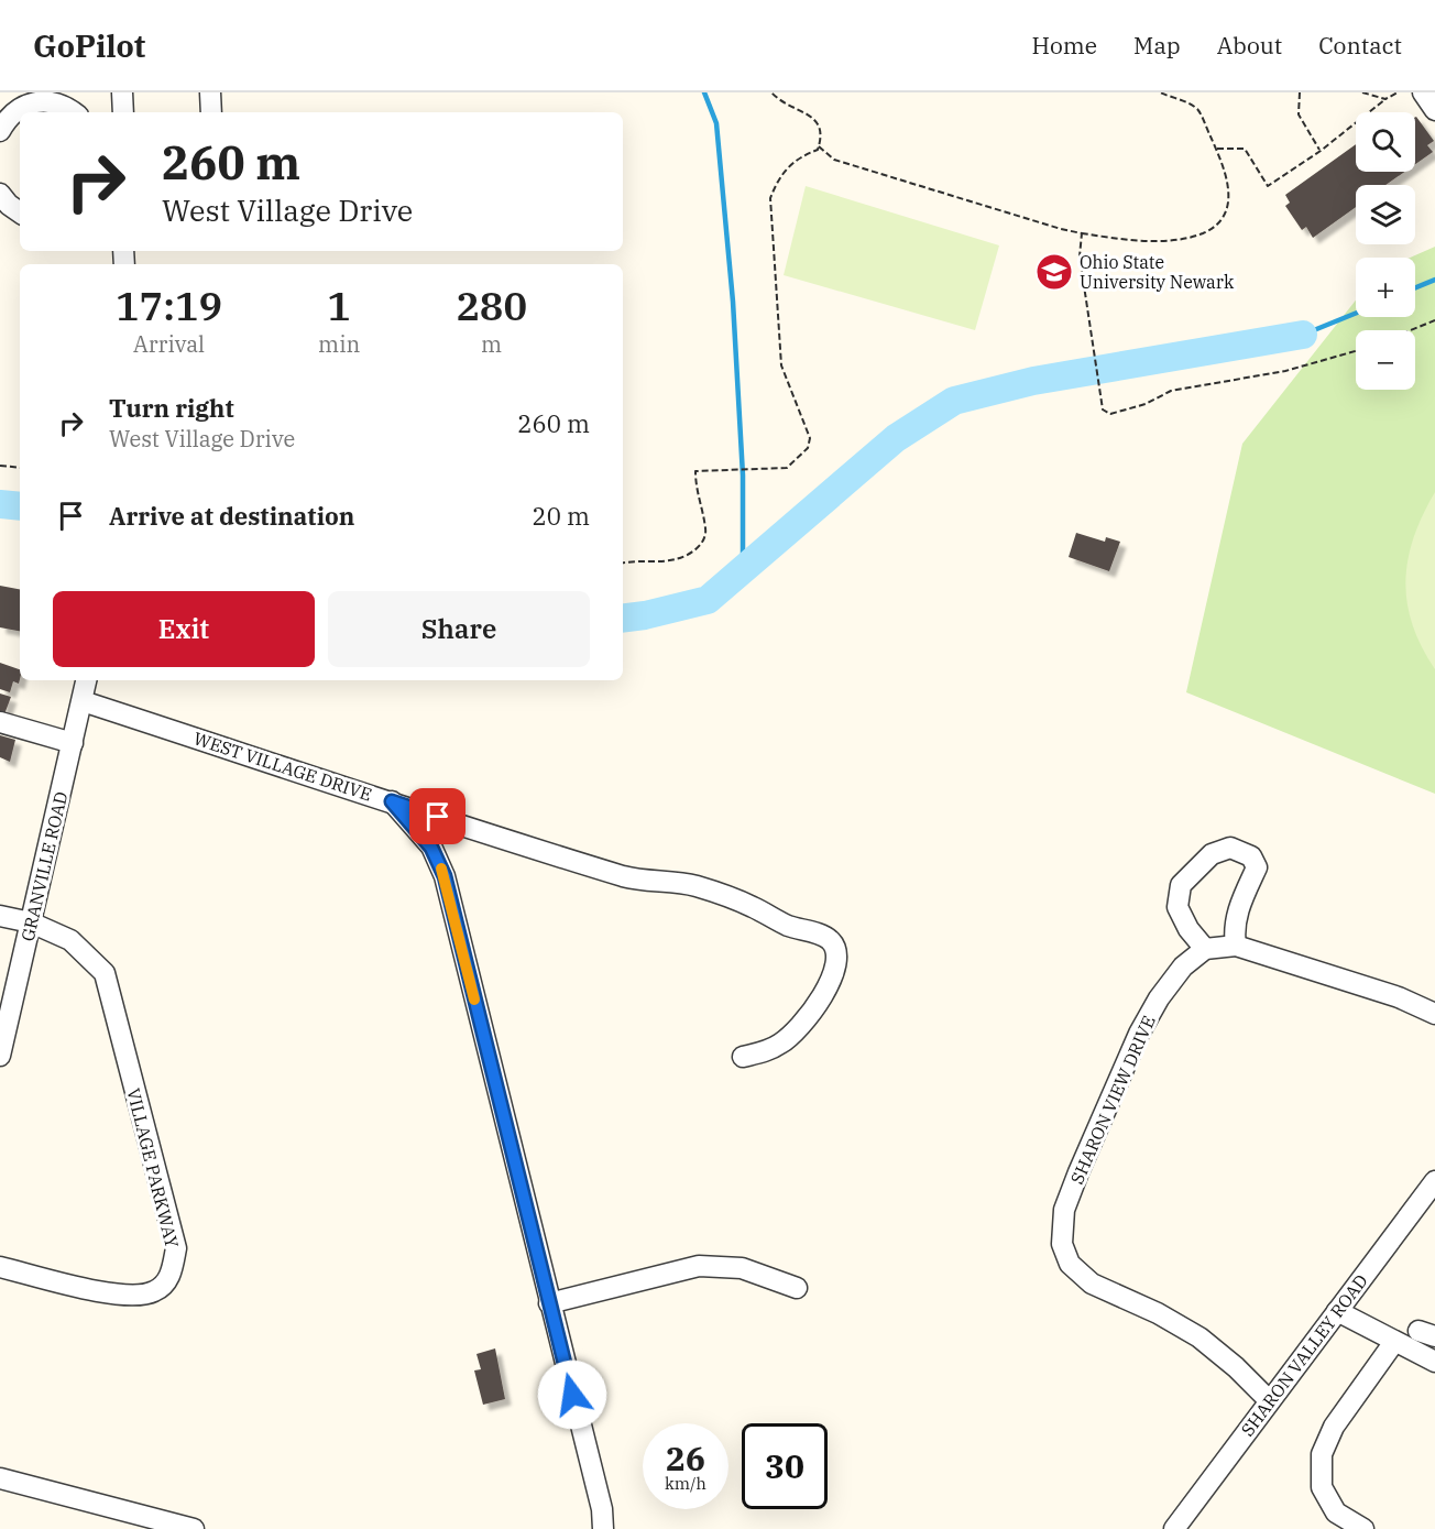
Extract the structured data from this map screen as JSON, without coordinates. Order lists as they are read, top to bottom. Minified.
{"streets":{"street":["WEST VILLAGE DRIVE","GRANVILLE ROAD","SHARON VIEW DRIVE","VILLAGE PARKWAY","SHARON VALLEY ROAD"]},"crossings":[["WEST VILLAGE DRIVE","GRANVILLE ROAD"],["GRANVILLE ROAD","VILLAGE PARKWAY"],["SHARON VIEW DRIVE","SHARON VALLEY ROAD"]],"places":{"school or university":["Ohio State University Newark"]},"page":{"header":"GoPilot","nav":["Home","Map","About","Contact"],"map_buttons":["+","−"],"turn":["260 m","West Village Drive"],"eta":["17:19","Arrival","1","min","280","m"],"list":[{"name":"Turn right","note":"West Village Drive","value":"260 m"},{"name":"Arrive at destination","value":"20 m"}],"buttons":["Exit","Share"],"speed":"26 km/h","limit":"30"}}
